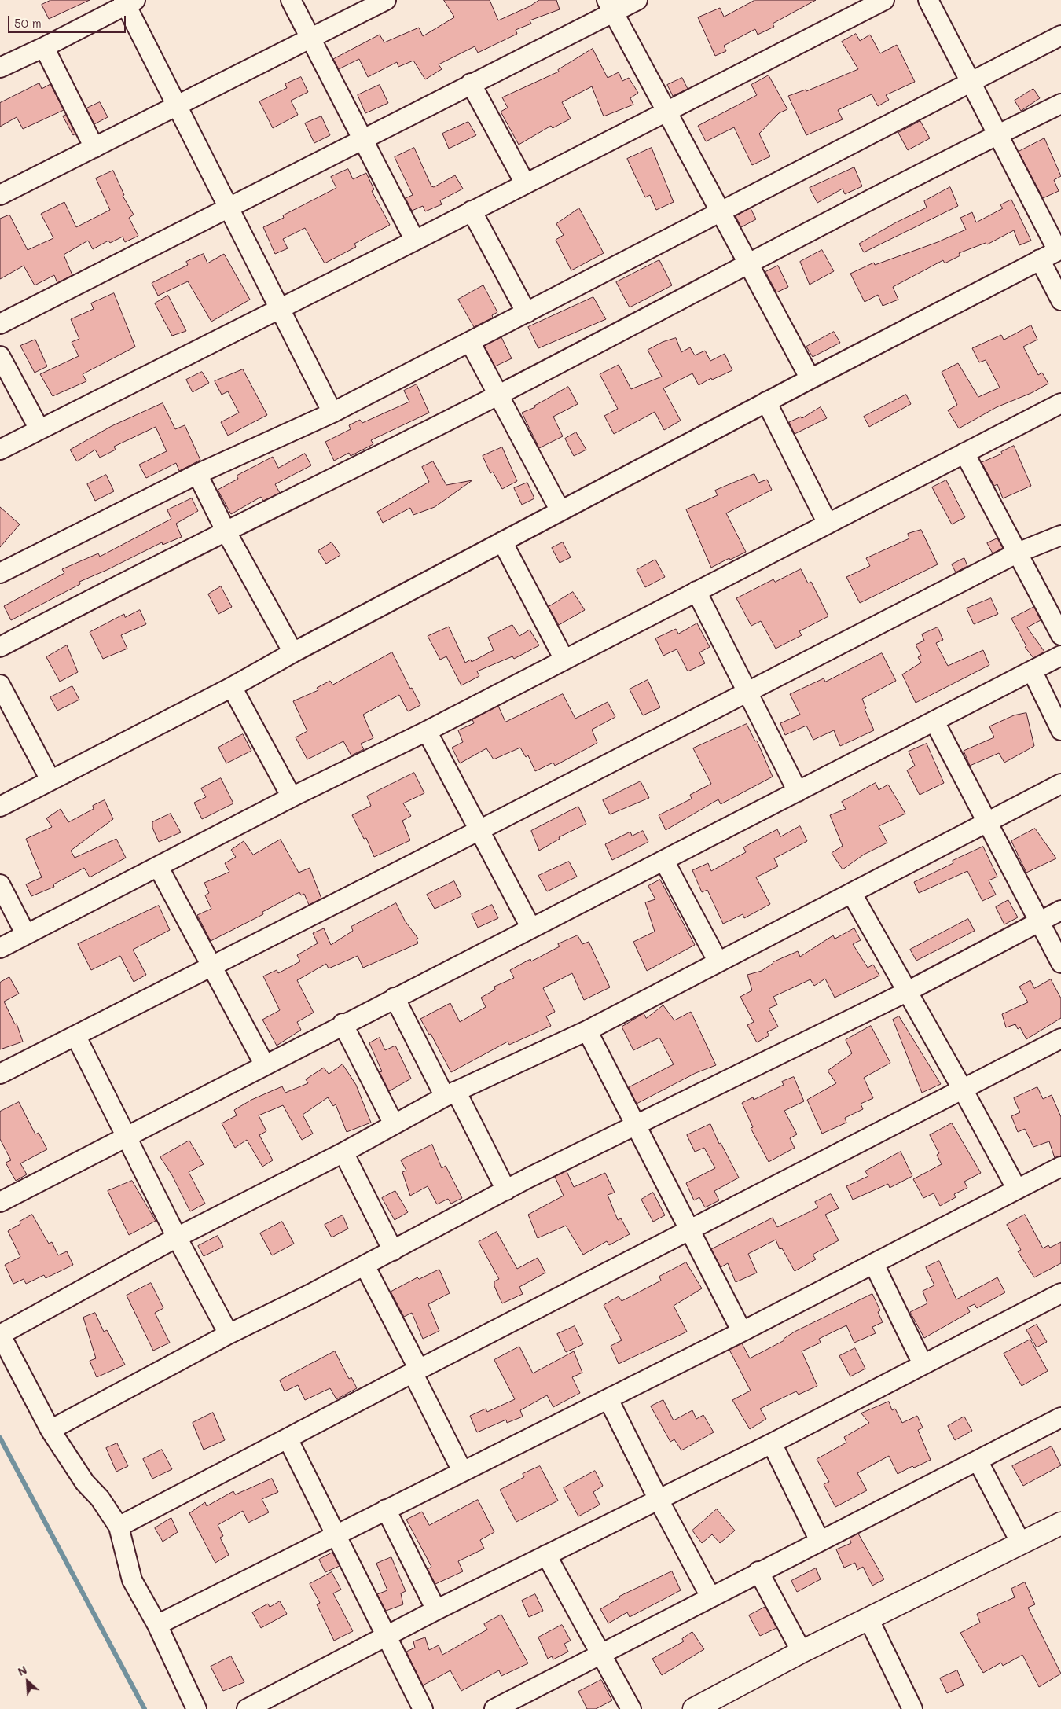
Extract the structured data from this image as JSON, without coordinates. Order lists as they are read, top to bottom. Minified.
{"scale_bar":"50 m","north":"top left"}
